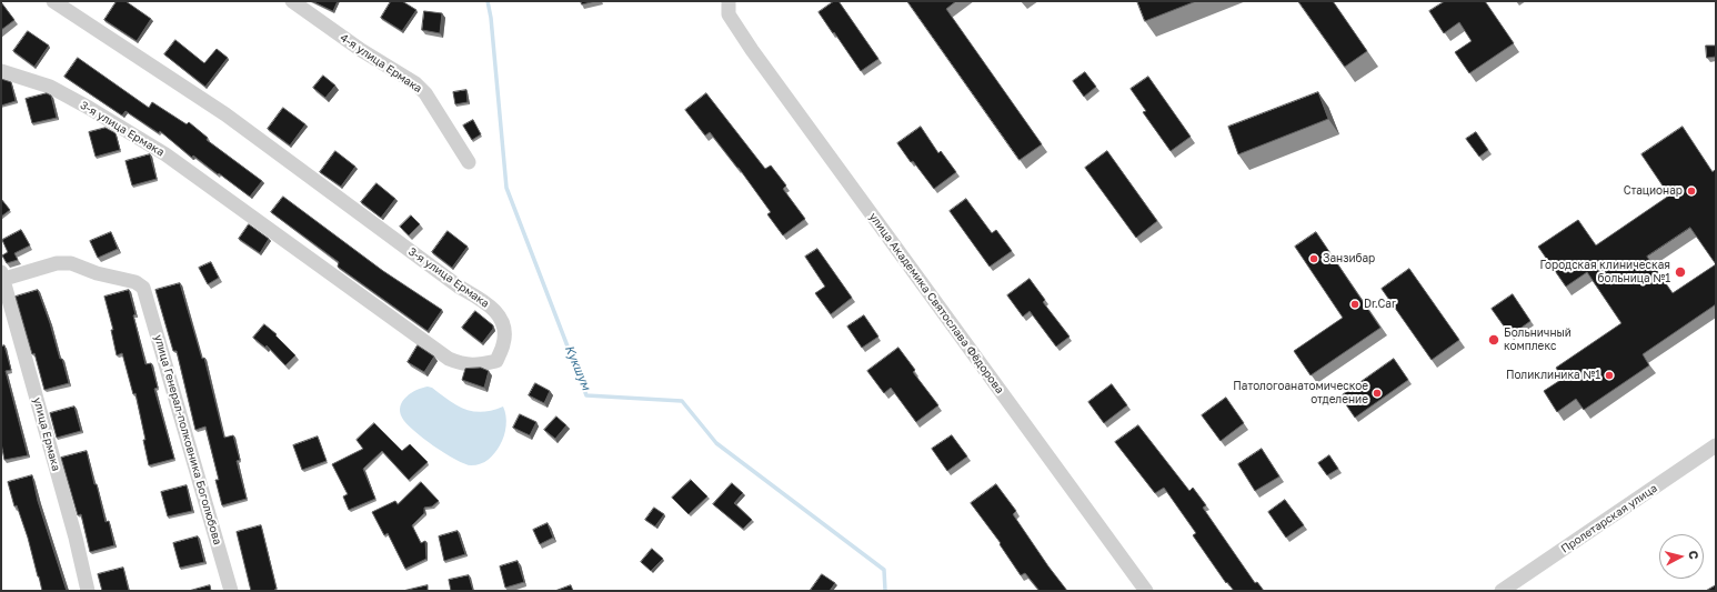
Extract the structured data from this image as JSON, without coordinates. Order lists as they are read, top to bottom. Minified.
{"streets":{"street":["4-я улица Ермака","3-я улица Ермака","улица Академика Святослава Фёдорова","улица Ермака","улица Генерал-полковника Боголюбова","Пролетарская улица"]},"crossings":[["улица Ермака","улица Генерал-полковника Боголюбова"]],"water":["Кукшум"],"places":["Стационар","Занзибар","Городская клиническая больница №1","Dr.Car","Больничный комплекс","Поликлиника №1","Патологоанатомическое отделение"],"north":"right"}
